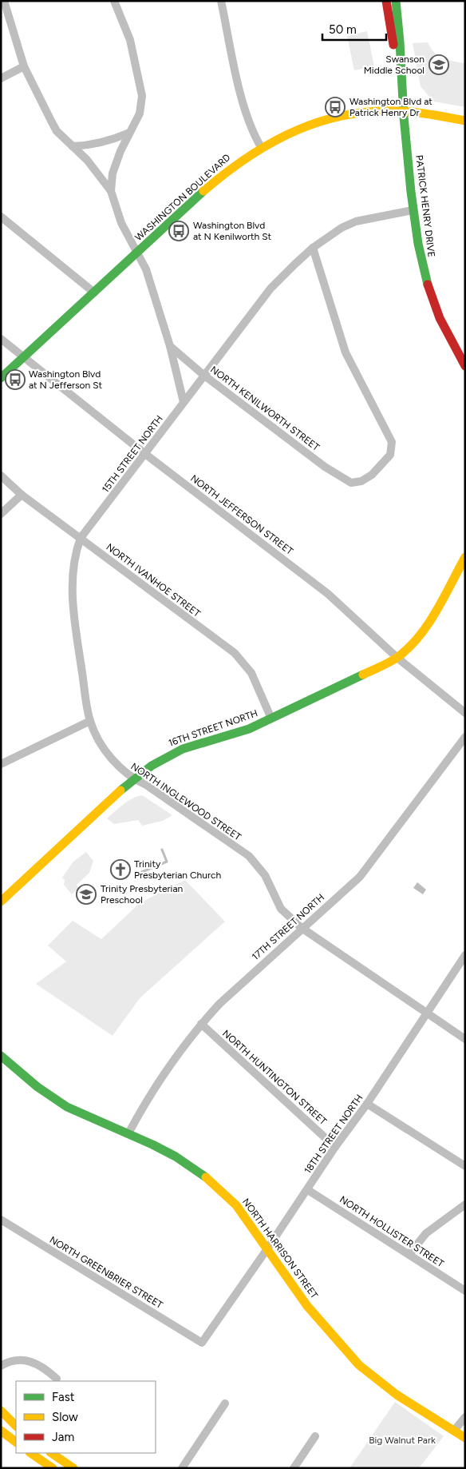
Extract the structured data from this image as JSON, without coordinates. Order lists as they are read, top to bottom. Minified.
{"streets":{"street":["WASHINGTON BOULEVARD","PATRICK HENRY DRIVE","NORTH KENILWORTH STREET","15TH STREET NORTH","NORTH JEFFERSON STREET","NORTH IVANHOE STREET","16TH STREET NORTH","NORTH INGLEWOOD STREET","17TH STREET NORTH","NORTH HUNTINGTON STREET","18TH STREET NORTH","NORTH HOLLISTER STREET","NORTH HARRISON STREET","NORTH GREENBRIER STREET"]},"crossings":[["WASHINGTON BOULEVARD","PATRICK HENRY DRIVE"],["WASHINGTON BOULEVARD","NORTH JEFFERSON STREET"],["PATRICK HENRY DRIVE","15TH STREET NORTH"],["NORTH KENILWORTH STREET","15TH STREET NORTH"],["15TH STREET NORTH","NORTH JEFFERSON STREET"],["15TH STREET NORTH","NORTH IVANHOE STREET"],["15TH STREET NORTH","NORTH INGLEWOOD STREET"],["NORTH JEFFERSON STREET","16TH STREET NORTH"],["NORTH IVANHOE STREET","16TH STREET NORTH"],["16TH STREET NORTH","NORTH INGLEWOOD STREET"],["NORTH INGLEWOOD STREET","17TH STREET NORTH"],["NORTH INGLEWOOD STREET","18TH STREET NORTH"],["17TH STREET NORTH","NORTH HUNTINGTON STREET"],["17TH STREET NORTH","NORTH HARRISON STREET"],["NORTH HUNTINGTON STREET","18TH STREET NORTH"],["18TH STREET NORTH","NORTH HOLLISTER STREET"],["18TH STREET NORTH","NORTH HARRISON STREET"],["18TH STREET NORTH","NORTH GREENBRIER STREET"]],"parks":["Big Walnut Park"],"places":{"school or university":["Swanson Middle School","Trinity Presbyterian Preschool"],"bus stop":["Washington Blvd at Patrick Henry Dr","Washington Blvd at N Kenilworth St","Washington Blvd at N Jefferson St"],"church":["Trinity Presbyterian Church"]},"legend":["Fast","Slow","Jam"],"scale_bar":"50 m"}
